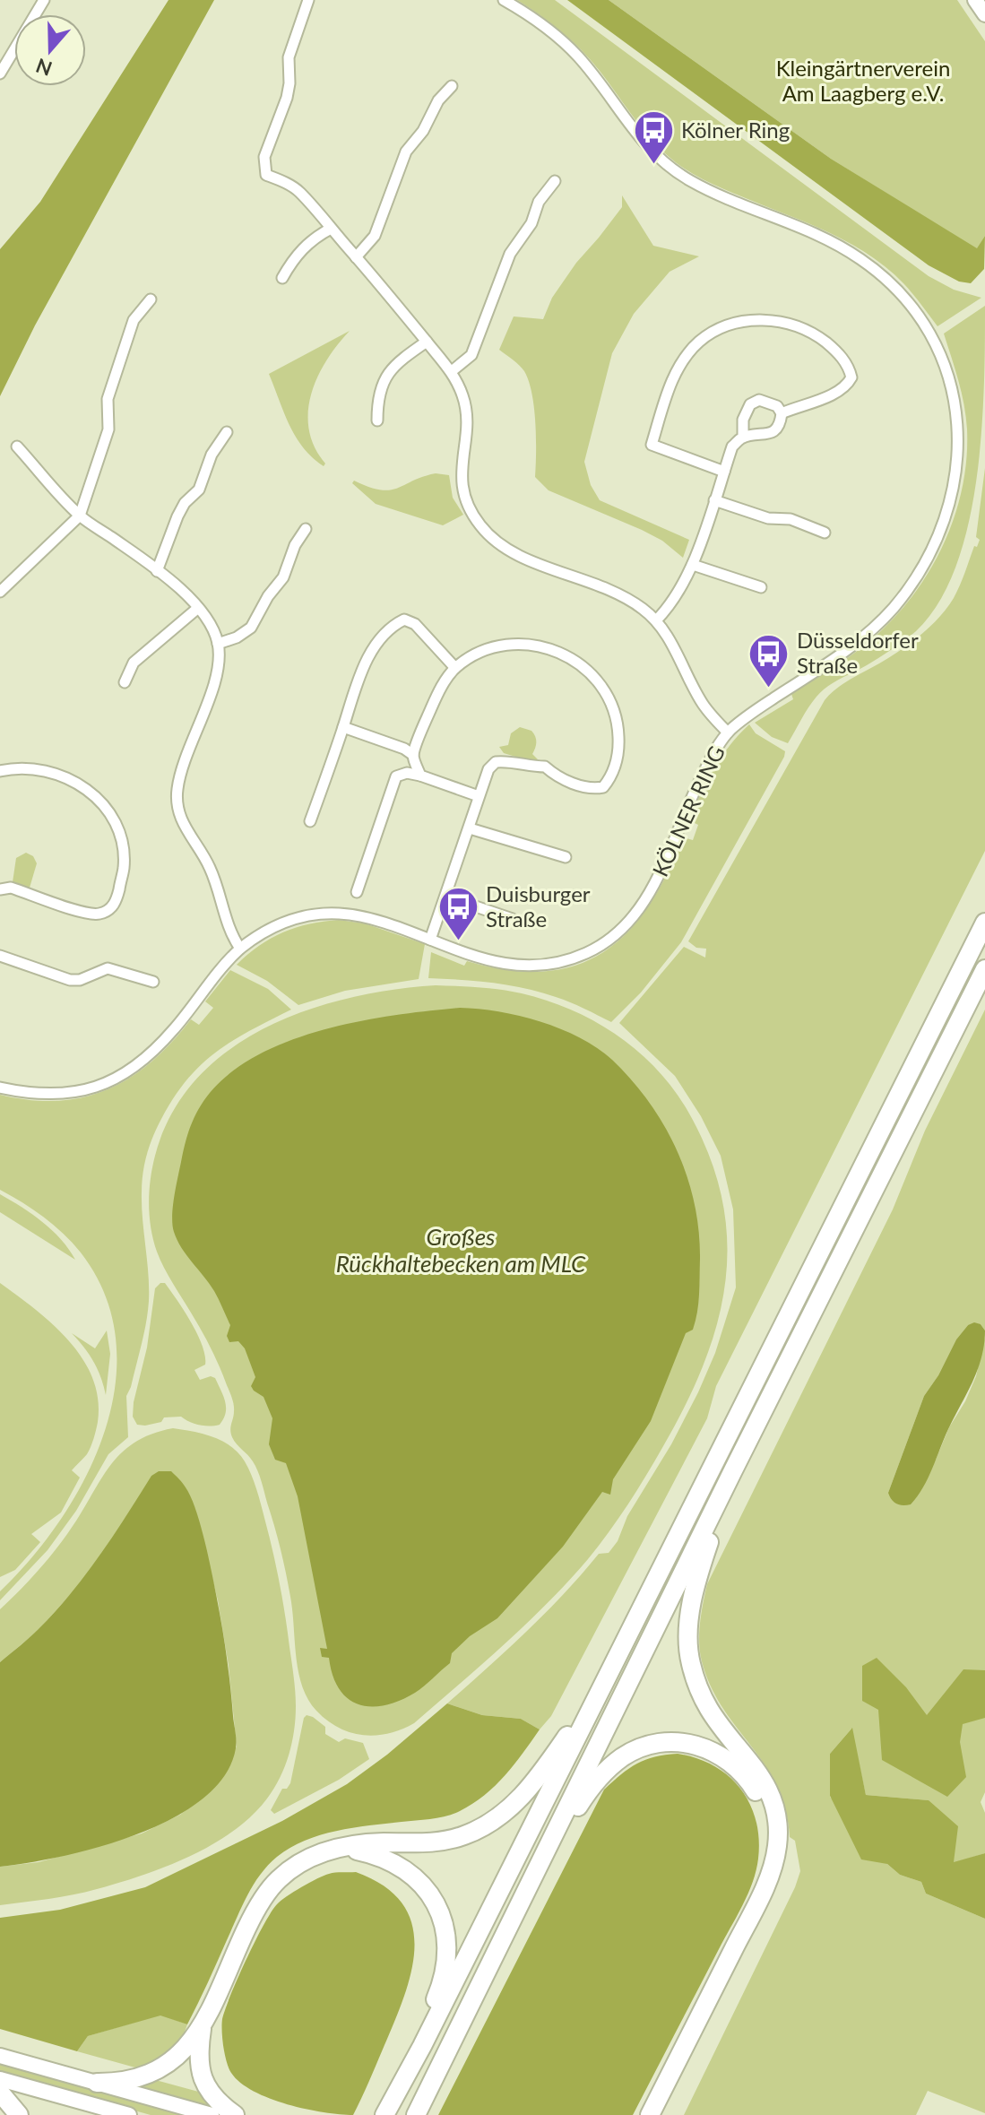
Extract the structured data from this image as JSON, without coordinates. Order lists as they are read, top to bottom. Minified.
{"streets":{"street":["KÖLNER RING"]},"water":["Großes Rückhaltebecken am MLC"],"parks":["Kleingärtnerverein Am Laagberg e.V."],"places":{"bus stop":["Kölner Ring","Düsseldorfer Straße","Duisburger Straße"]},"north":"bottom"}
